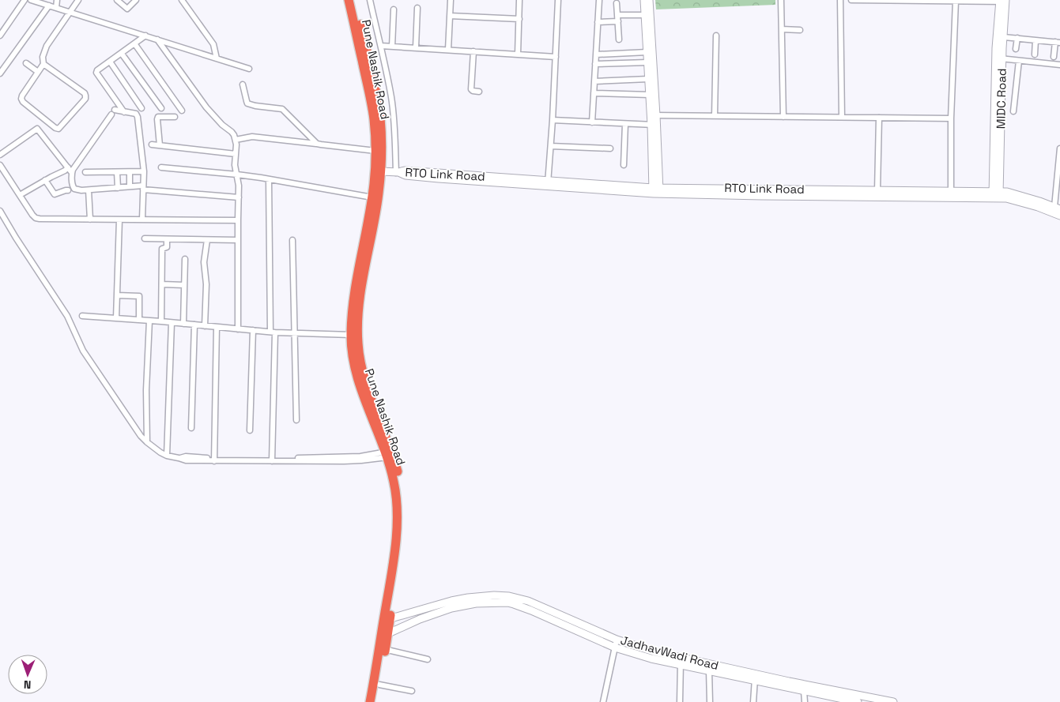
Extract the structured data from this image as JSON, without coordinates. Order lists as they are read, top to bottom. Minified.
{"streets":{"highway":["Pune Nashik Road"],"main road":["MIDC Road","RTO Link Road","JadhavWadi Road"]},"crossings":[["Pune Nashik Road","RTO Link Road"],["Pune Nashik Road","JadhavWadi Road"],["MIDC Road","RTO Link Road"]],"north":"bottom"}
